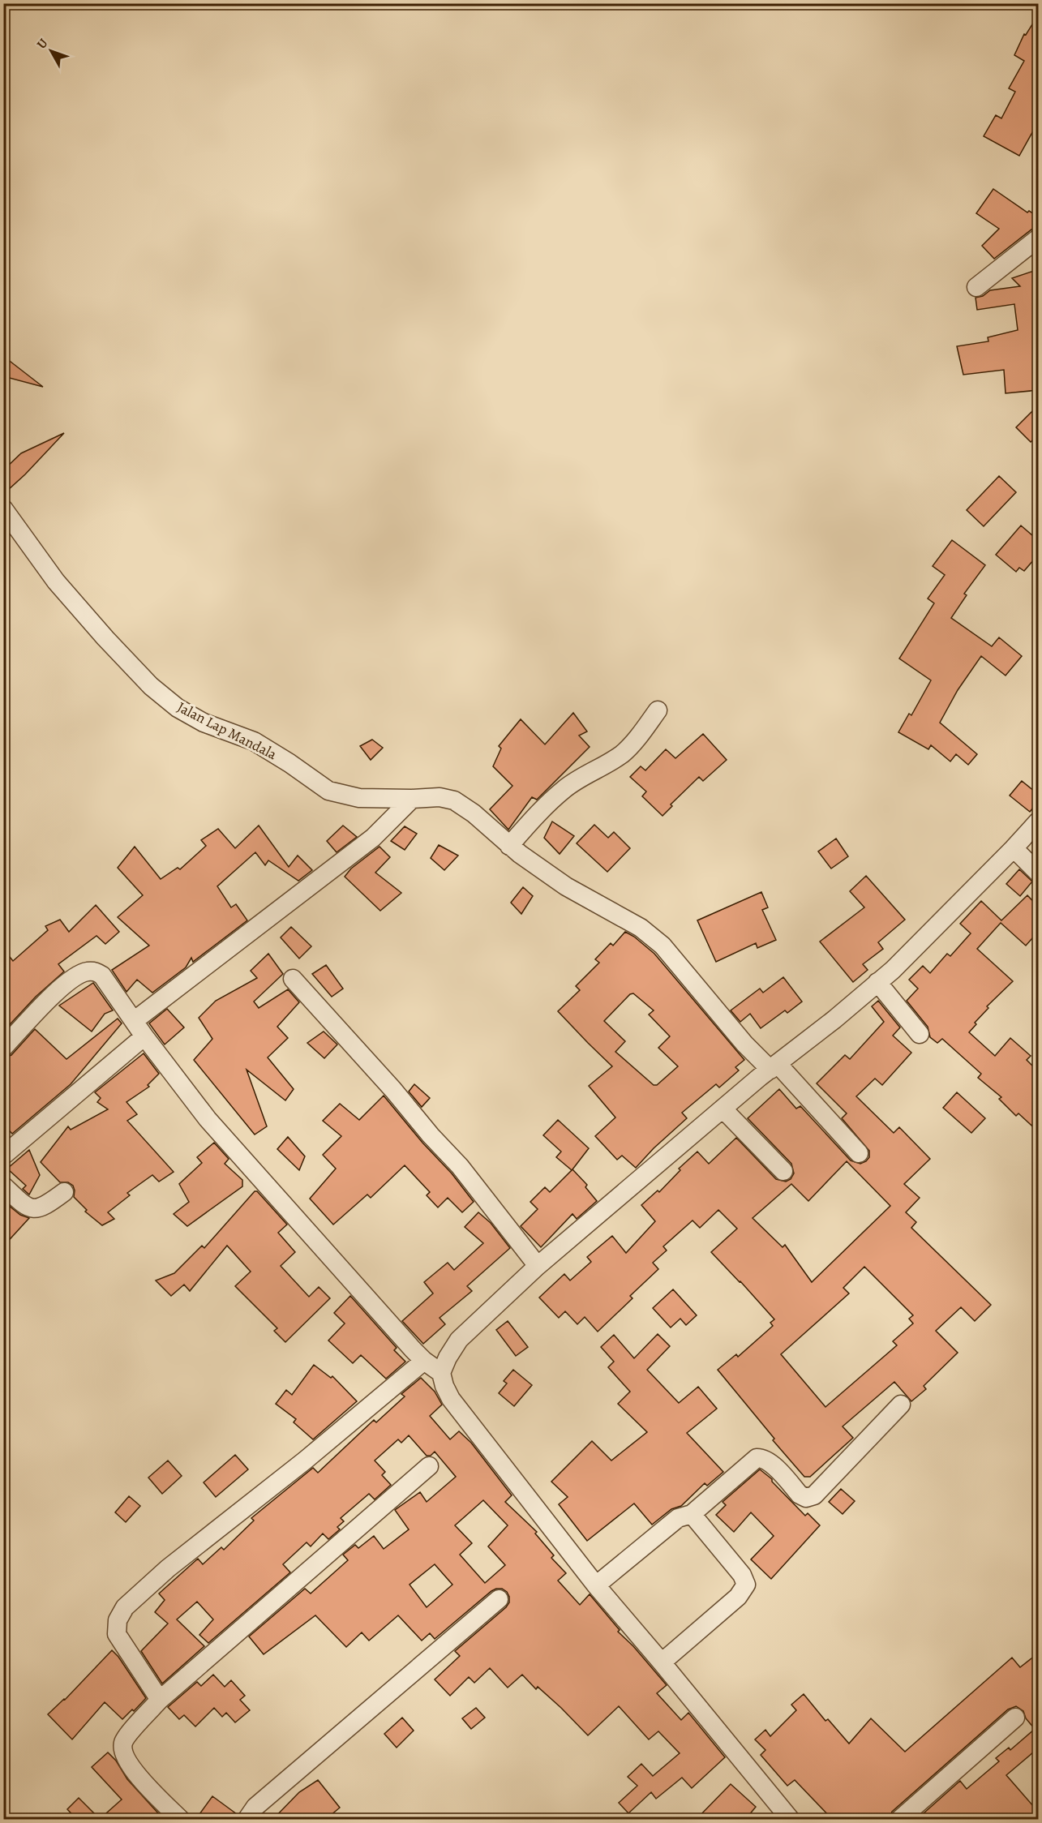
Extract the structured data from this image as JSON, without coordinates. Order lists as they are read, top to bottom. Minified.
{"streets":{"street":["Jalan Lap Mandala"]},"north":"top left"}
